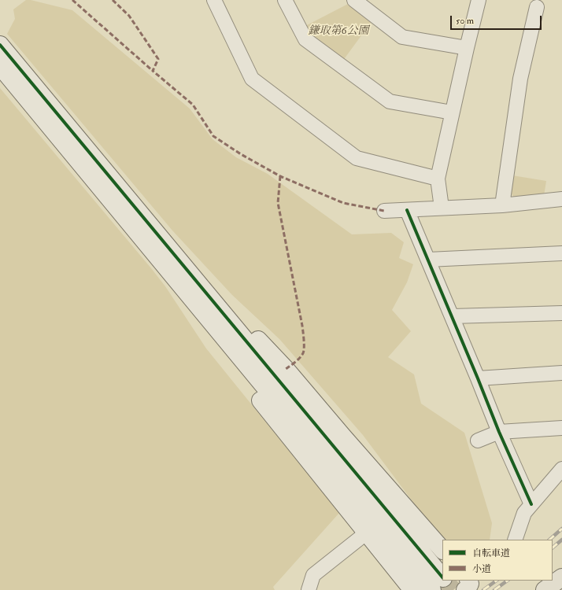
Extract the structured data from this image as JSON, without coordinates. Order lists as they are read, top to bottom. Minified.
{"parks":["鎌取第6公園"],"legend":["自転車道","小道"],"scale_bar":"50 m"}
